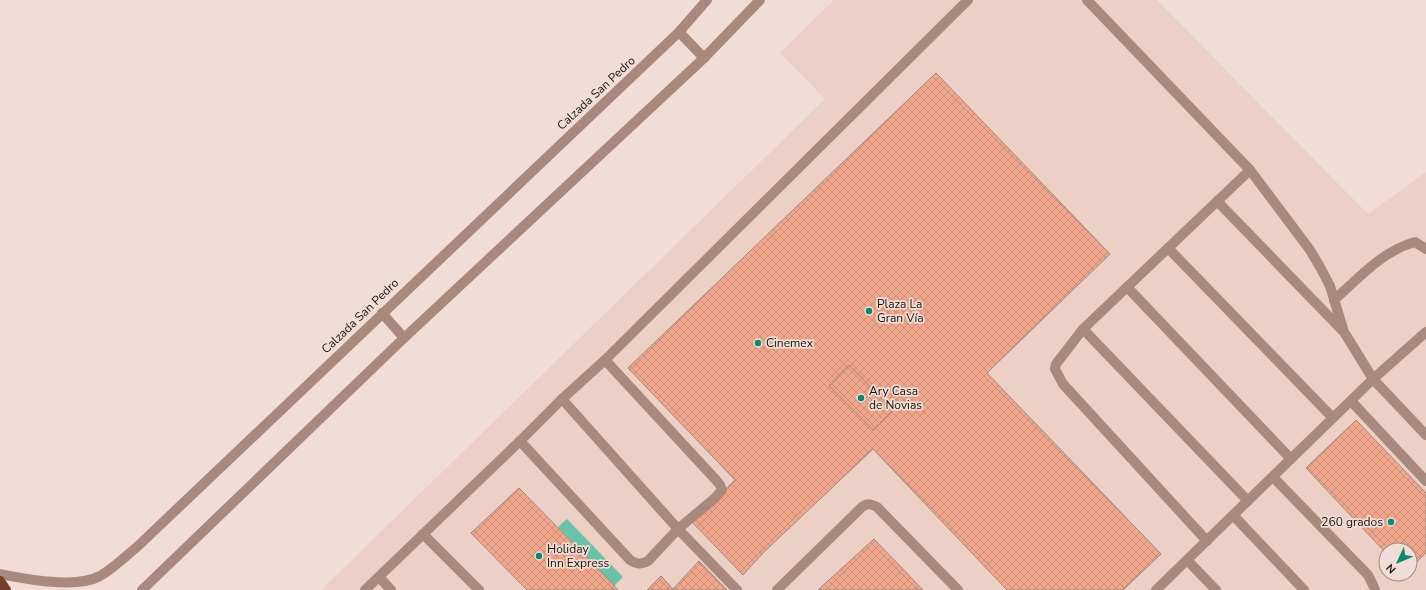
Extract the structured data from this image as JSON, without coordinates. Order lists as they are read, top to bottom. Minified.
{"streets":{"street":["Calzada San Pedro"]},"places":["Plaza La Gran Vía","Cinemex","Ary Casa de Novias","260 grados","Holiday Inn Express"],"north":"bottom left"}
